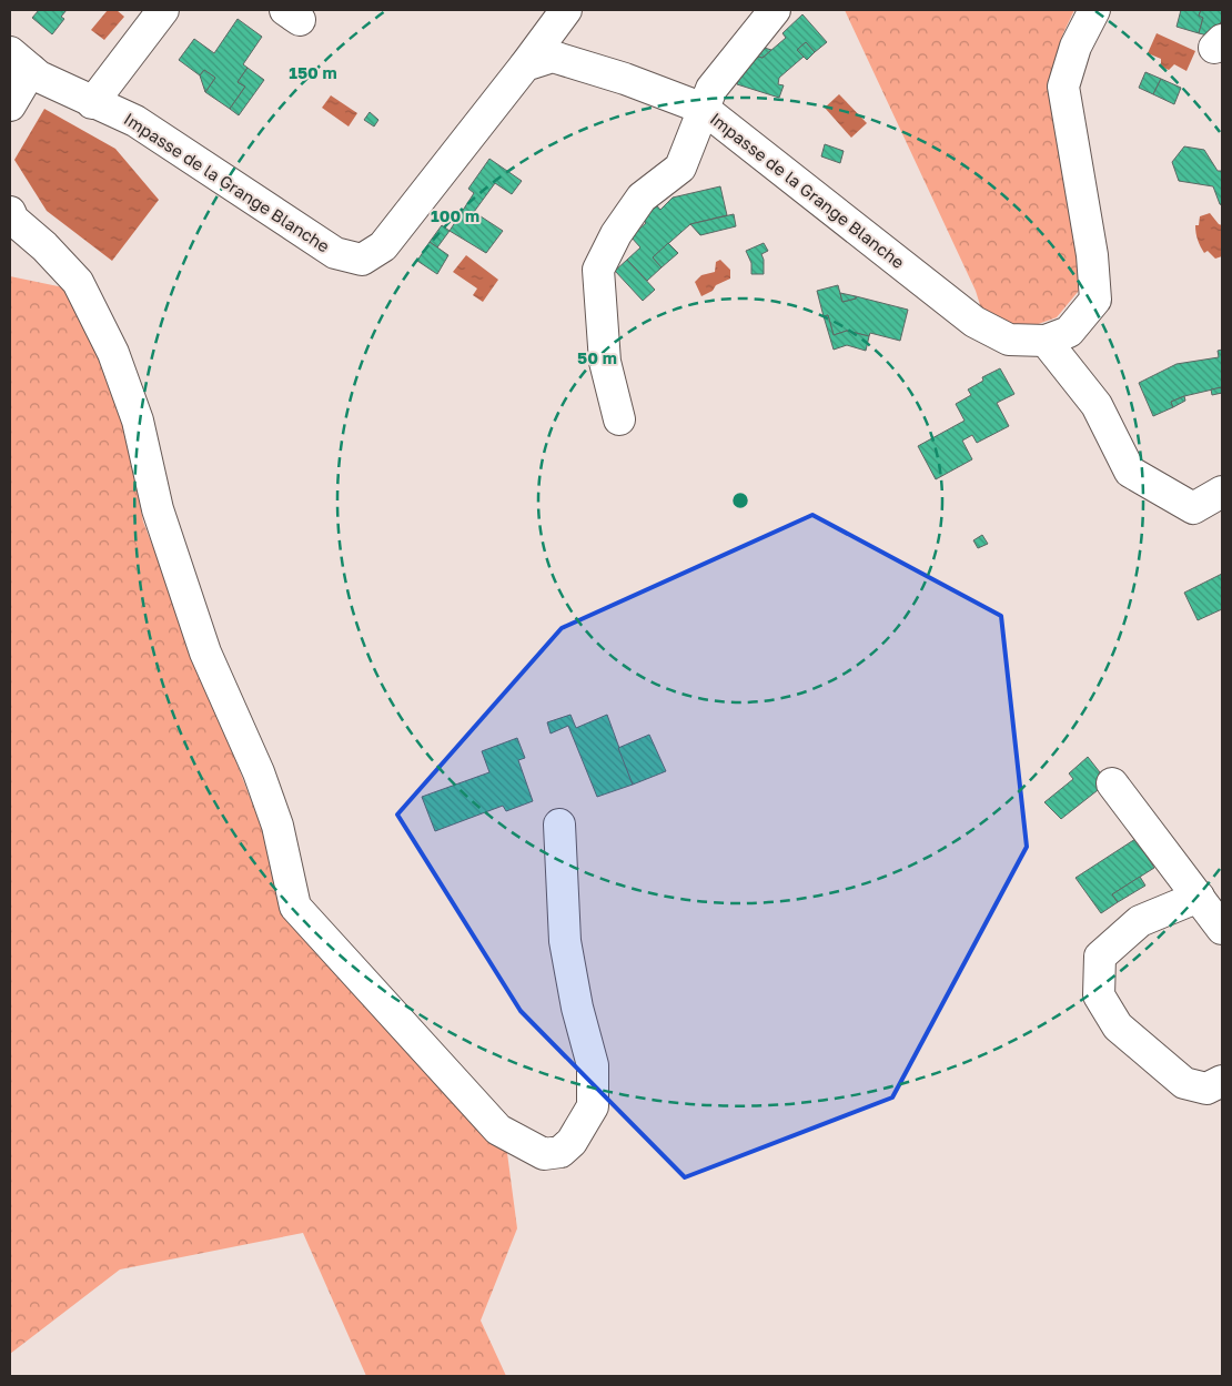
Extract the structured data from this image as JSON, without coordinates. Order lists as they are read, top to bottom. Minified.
{"streets":{"street":["Impasse de la Grange Blanche"]},"rings":["150 m","100 m","50 m"]}
